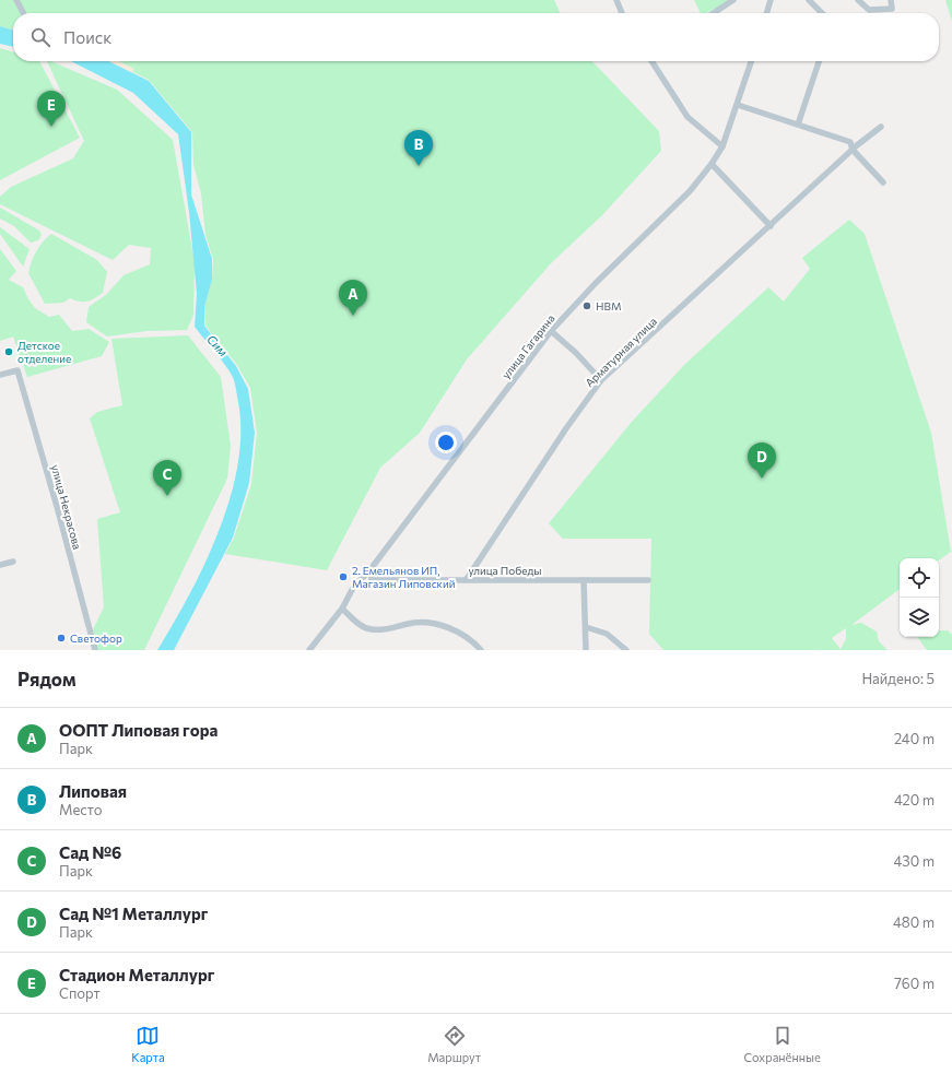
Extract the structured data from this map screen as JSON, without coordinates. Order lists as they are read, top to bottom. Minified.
{"streets":{"street":["улица Гагарина","Арматурная улица","улица Некрасова","улица Победы"]},"crossings":[["улица Гагарина","улица Победы"],["Арматурная улица","улица Победы"]],"water":["Сим"],"places":["НВМ","Детское отделение","2. Емельянов ИП, Магазин Липовский","Светофор"],"page":{"search":"Поиск","pins":["E","B","A","D","C"],"heading":["Рядом","Найдено: 5"],"list":[{"mark":"A","name":"ООПТ Липовая гора","note":"Парк","value":"240 m"},{"mark":"B","name":"Липовая","note":"Место","value":"420 m"},{"mark":"C","name":"Сад №6","note":"Парк","value":"430 m"},{"mark":"D","name":"Сад №1 Металлург","note":"Парк","value":"480 m"},{"mark":"E","name":"Стадион Металлург","note":"Спорт","value":"760 m"}],"nav":["Карта","Маршрут","Сохранённые"]}}
